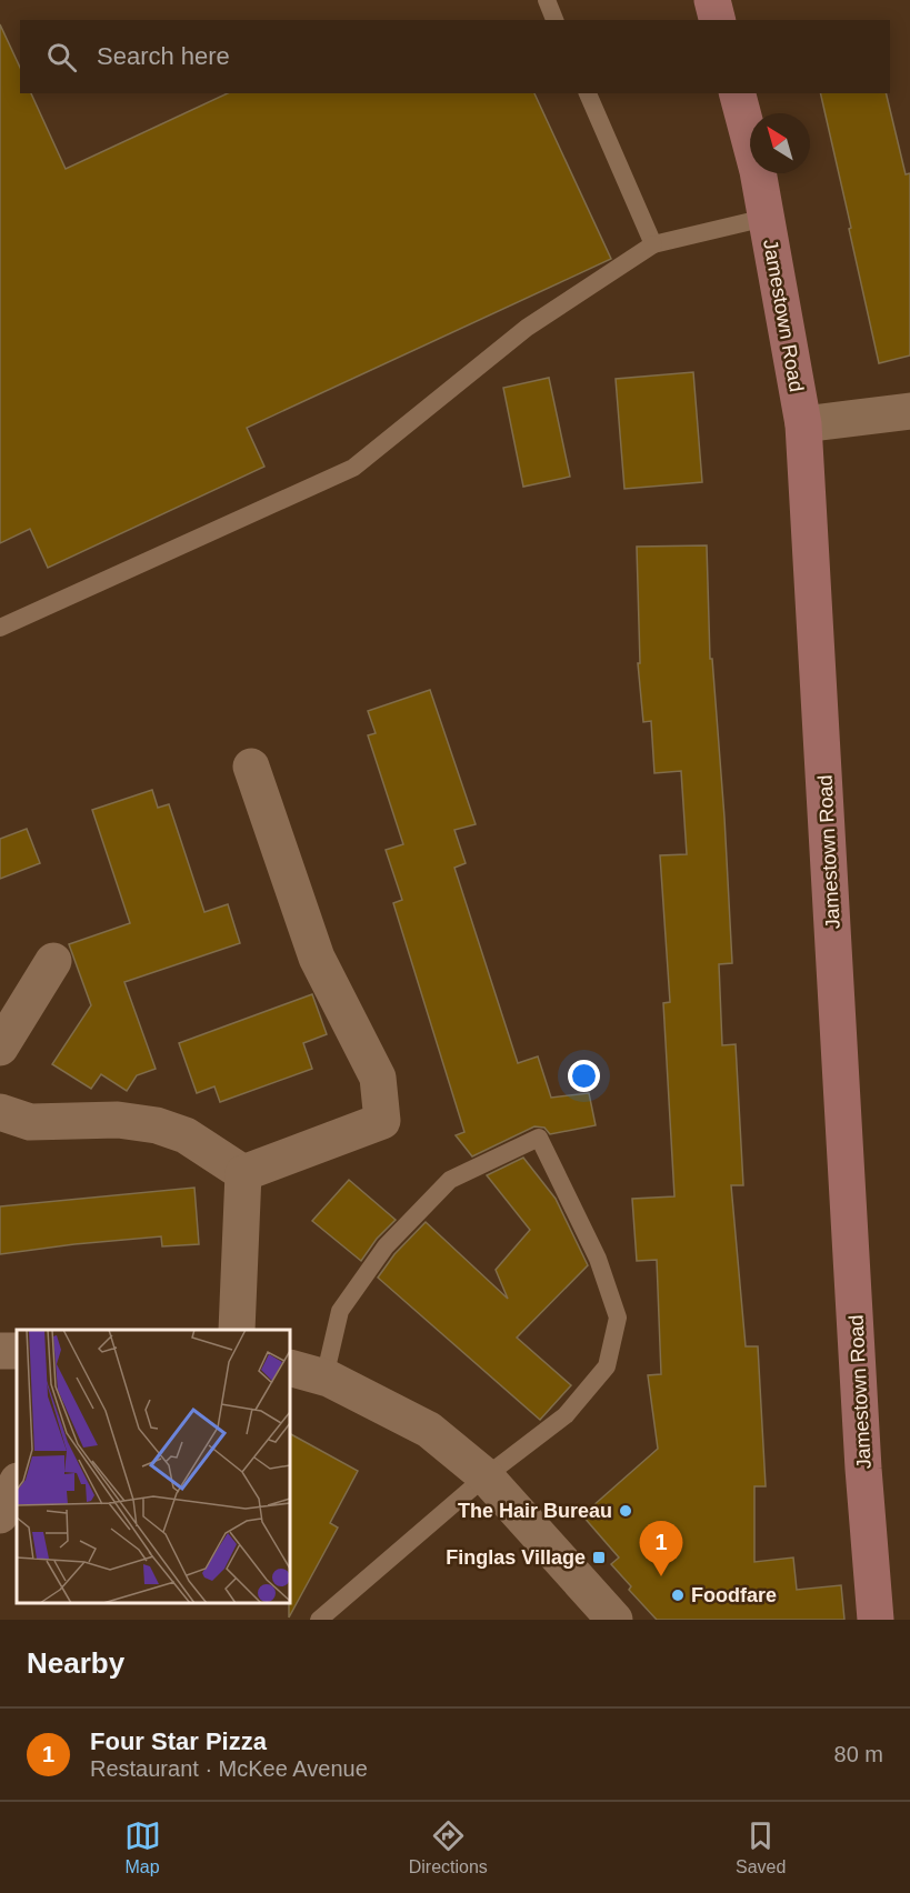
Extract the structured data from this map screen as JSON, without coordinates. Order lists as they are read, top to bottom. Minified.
{"streets":{"street":["Jamestown Road"]},"places":{"other":["The Hair Bureau","Foodfare"],"transit":["Finglas Village"]},"north":"top left","page":{"search":"Search here","pins":"1","heading":"Nearby","list":[{"mark":"1","name":"Four Star Pizza","note":"Restaurant · McKee Avenue","value":"80 m"}],"nav":["Map","Directions","Saved"]}}
